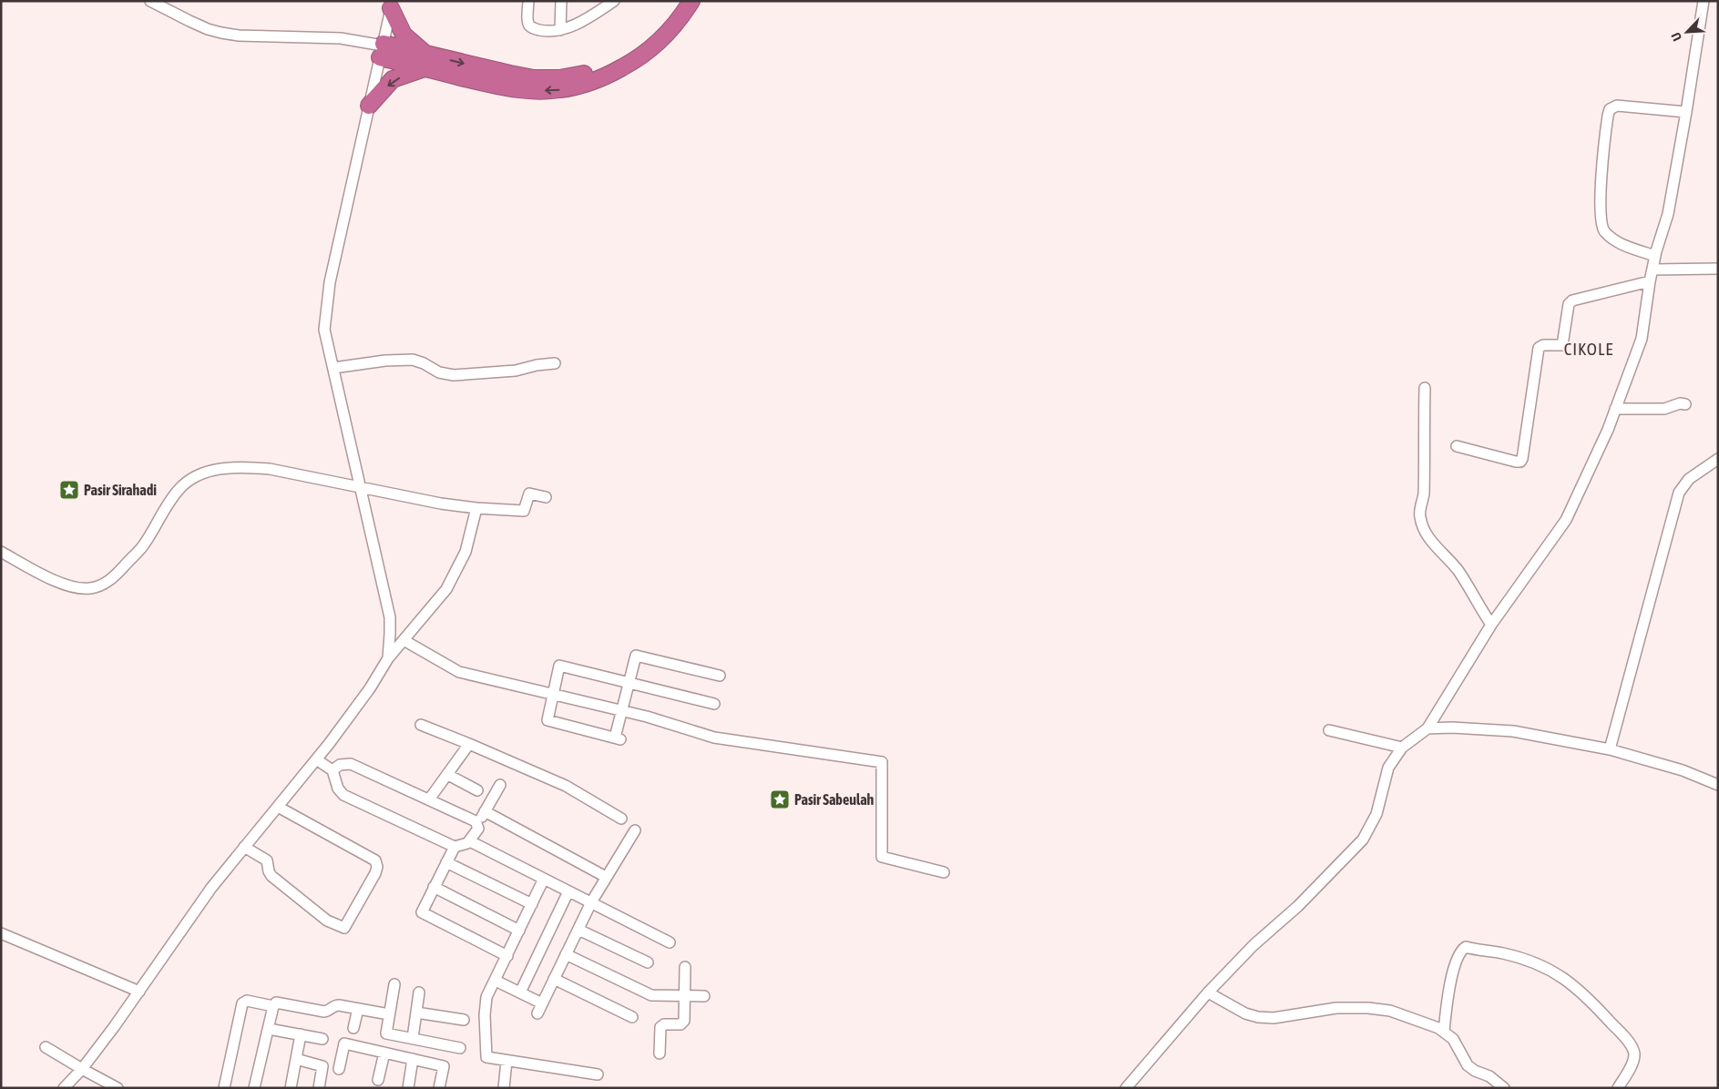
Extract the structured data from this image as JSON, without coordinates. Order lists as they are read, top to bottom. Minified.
{"districts":["CIKOLE"],"places":{"place":["Pasir Sirahadi","Pasir Sabeulah"]},"north":"bottom left"}
